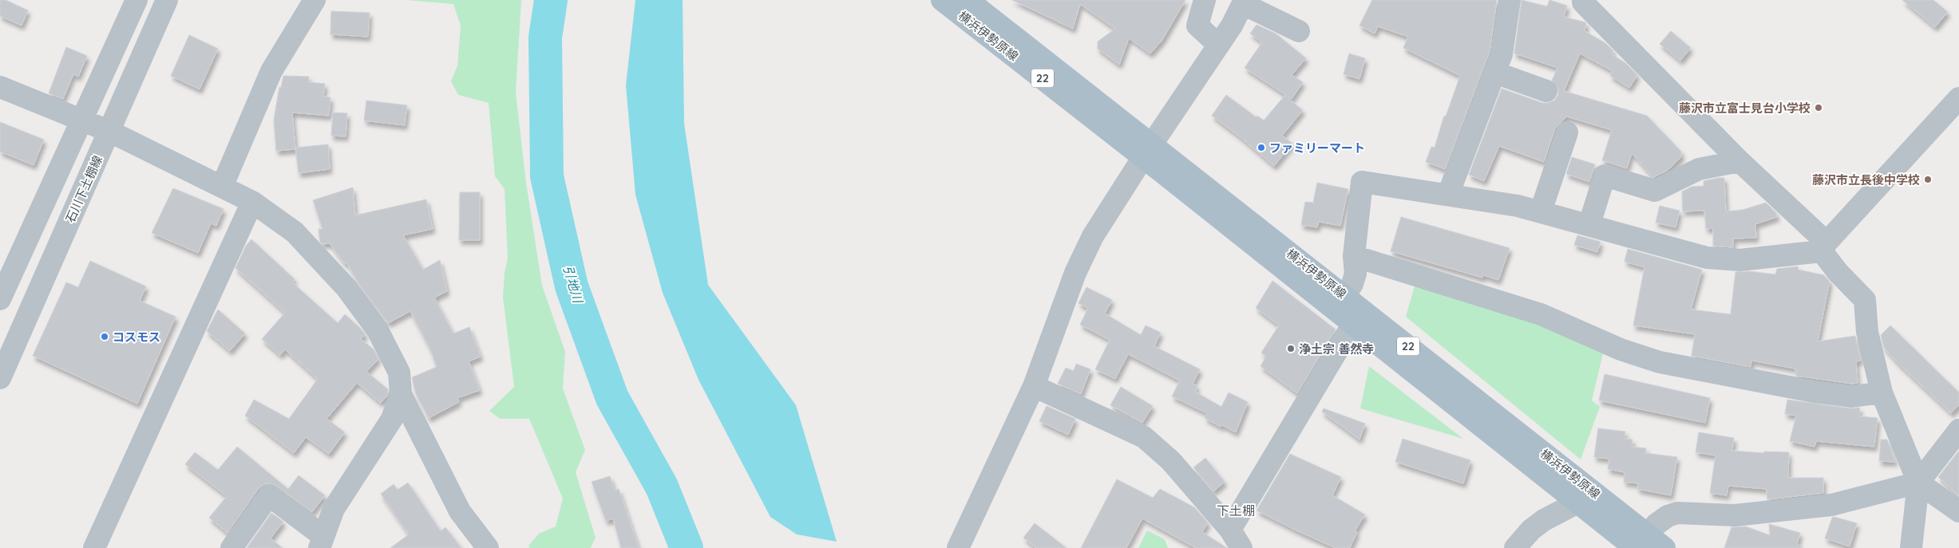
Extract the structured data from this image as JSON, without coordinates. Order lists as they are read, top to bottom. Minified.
{"streets":{"main road":["横浜伊勢原線","22"],"street":["石川下土棚線"]},"districts":["下土棚"],"water":["引地川"],"places":["藤沢市立富士見台小学校","ファミリーマート","藤沢市立長後中学校","コスモス","浄土宗 善然寺"]}
